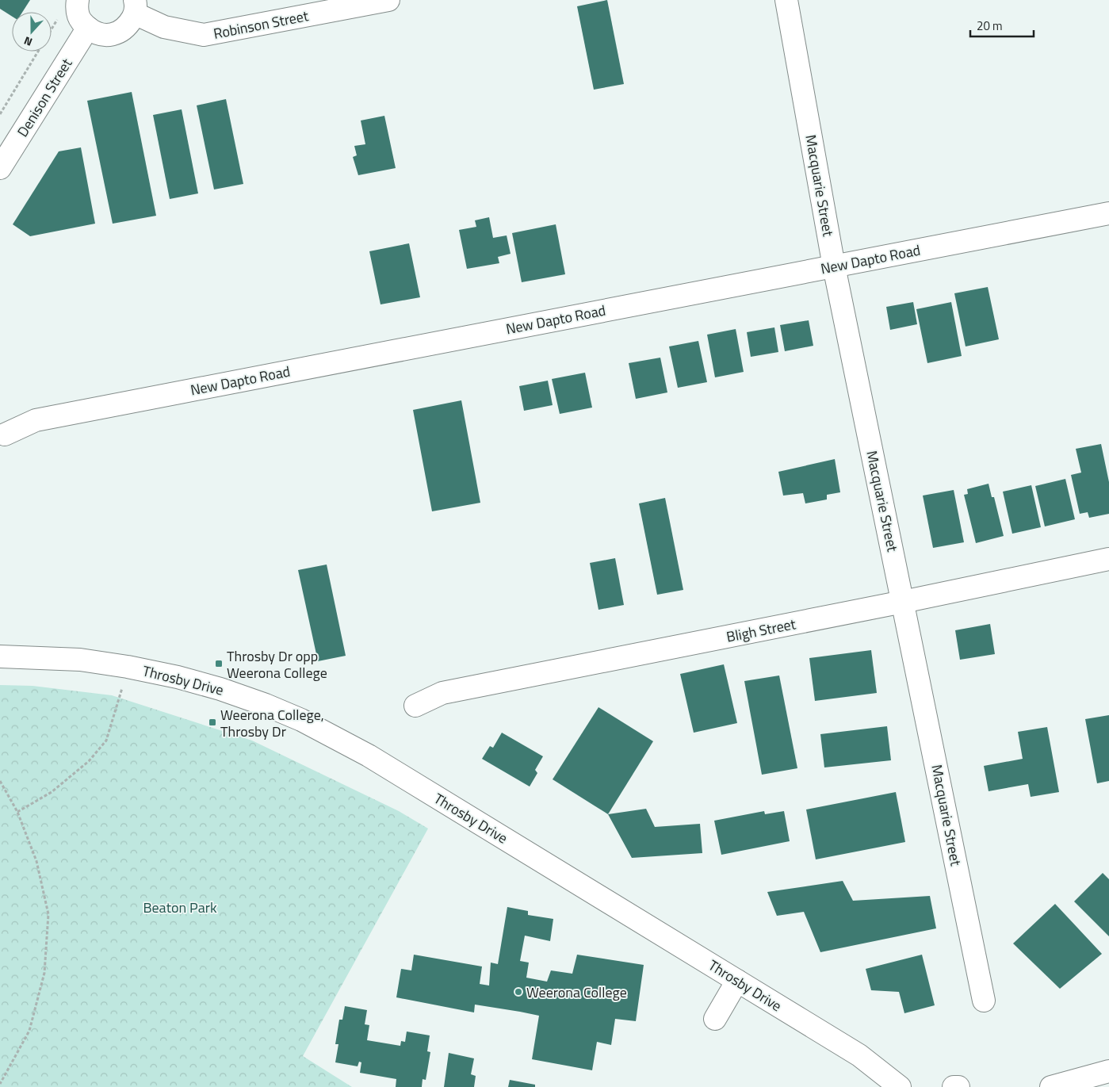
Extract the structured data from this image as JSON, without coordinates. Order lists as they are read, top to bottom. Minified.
{"streets":{"street":["Robinson Street","Denison Street","Macquarie Street","New Dapto Road","Bligh Street","Throsby Drive"]},"crossings":[["Macquarie Street","New Dapto Road"],["Macquarie Street","Bligh Street"]],"parks":["Beaton Park"],"places":{"transit":["Throsby Dr opp Weerona College","Weerona College, Throsby Dr"],"other":["Weerona College"]},"scale_bar":"20 m","north":"bottom"}
